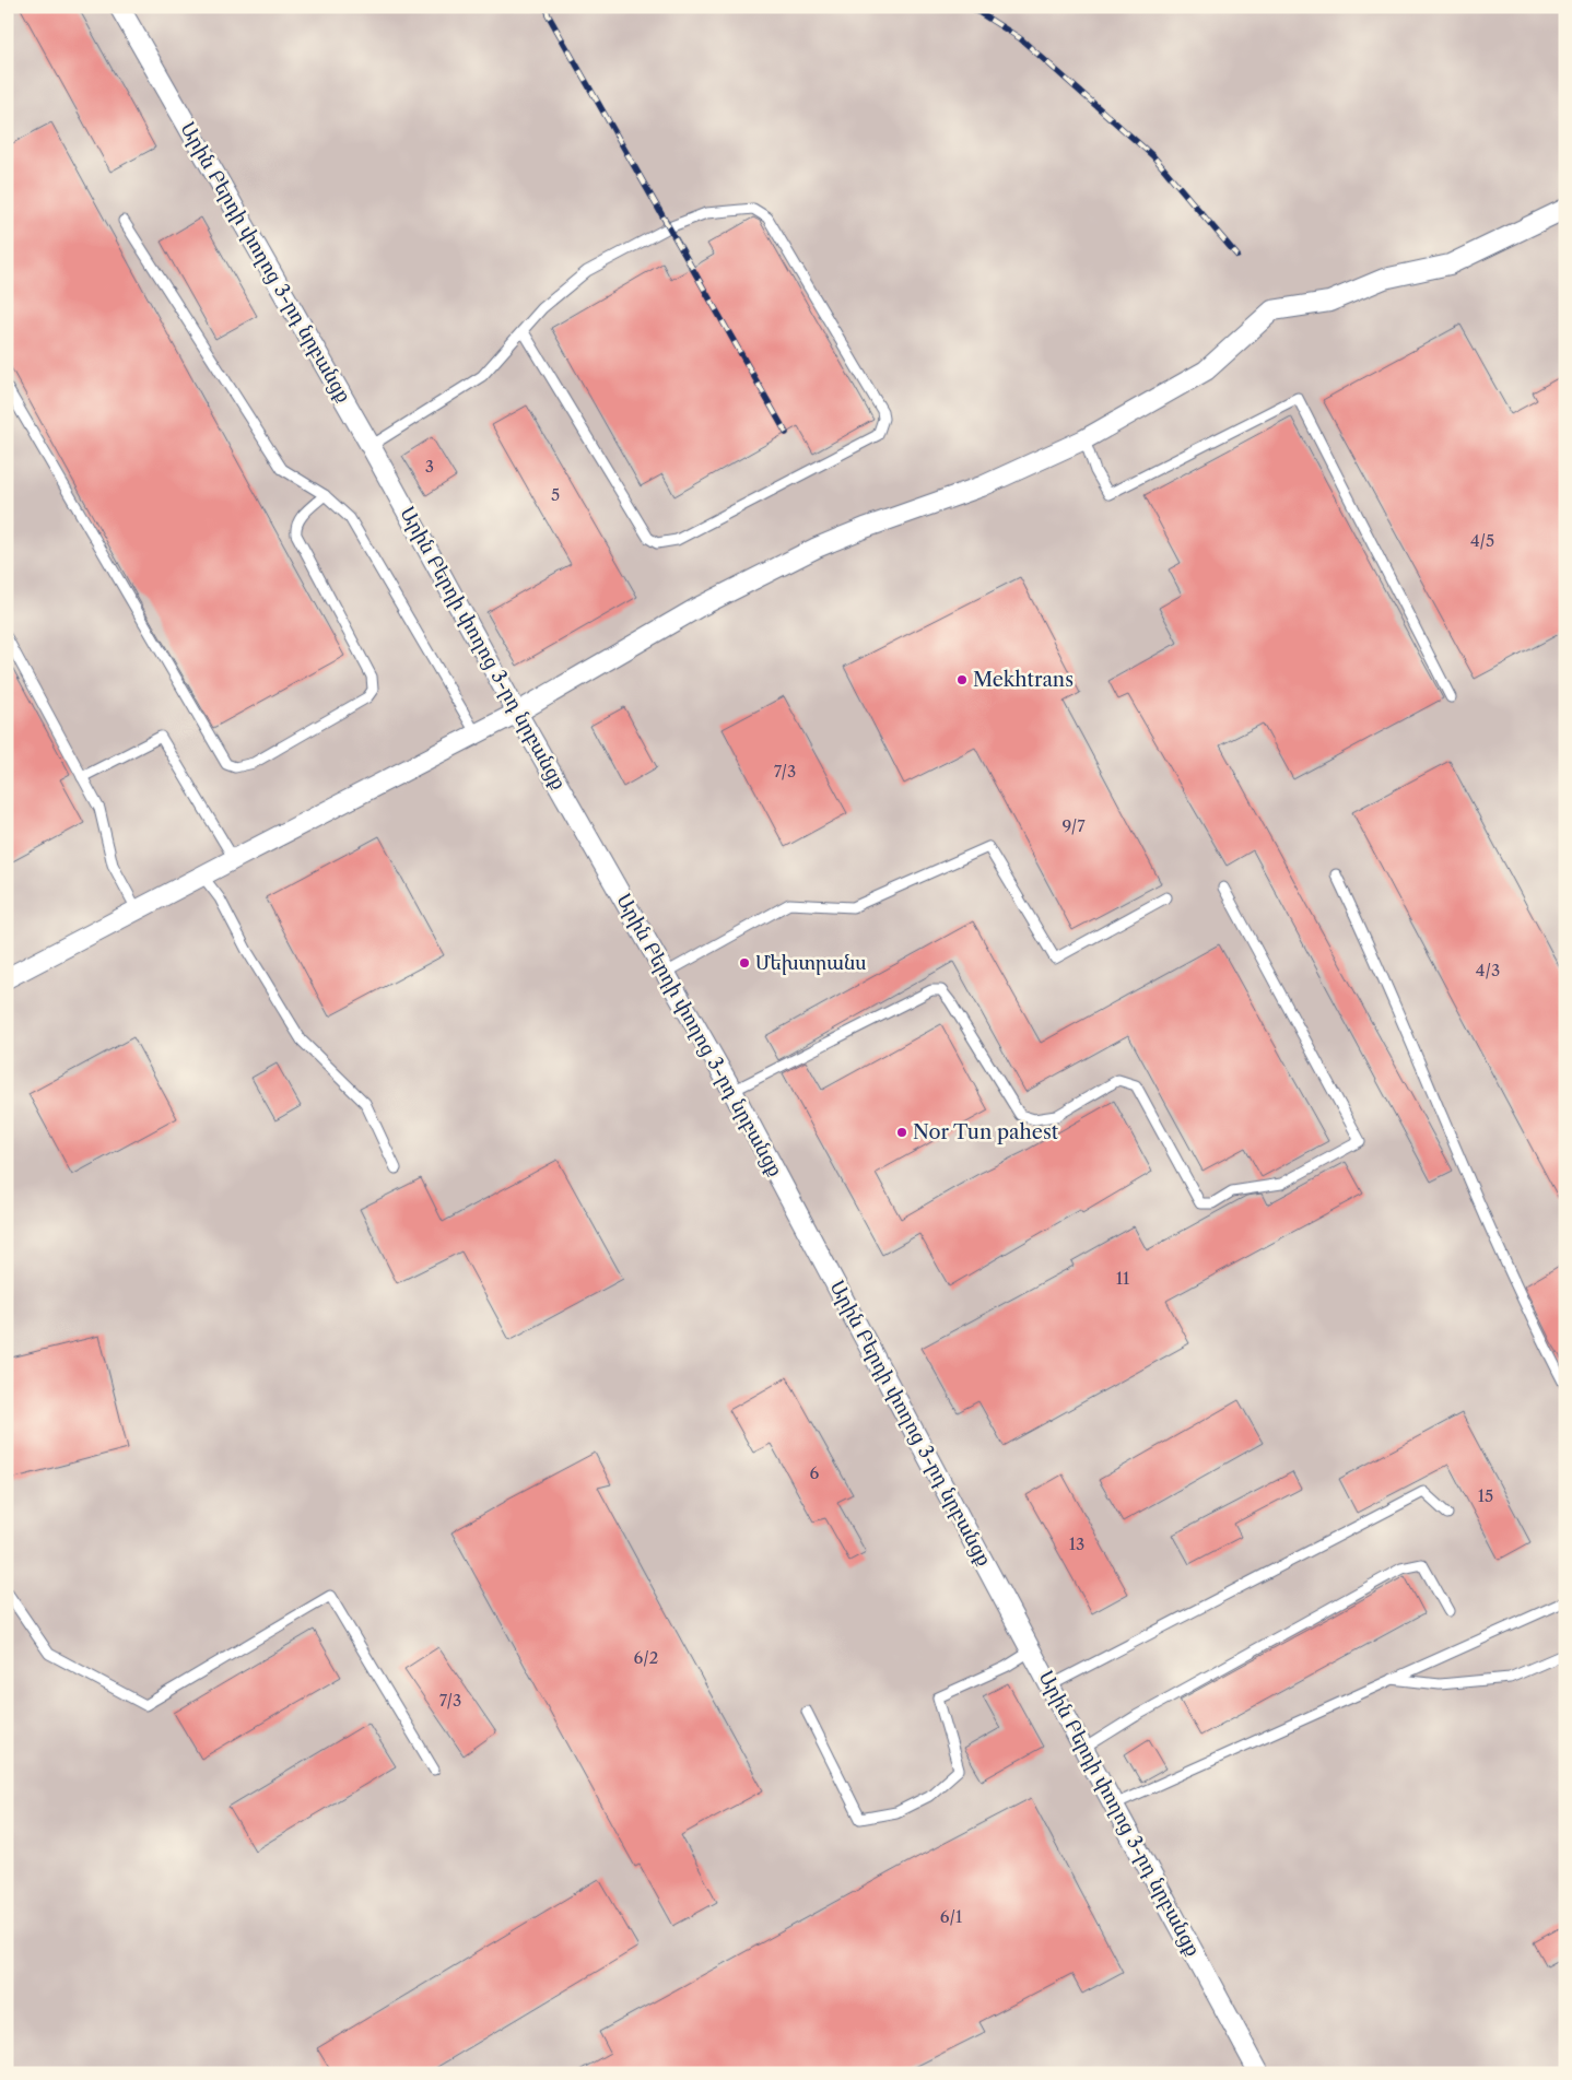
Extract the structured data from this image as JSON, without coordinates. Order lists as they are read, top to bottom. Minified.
{"streets":{"street":["Արին Բերդի փողոց 3-րդ նրբանցք"]},"places":["Mekhtrans","Մեխտրանս","Nor Tun pahest"],"house_numbers":["3","5","4/5","7/3","9/7","4/3","11","6","15","13","6/2","7/3","6/1"]}
